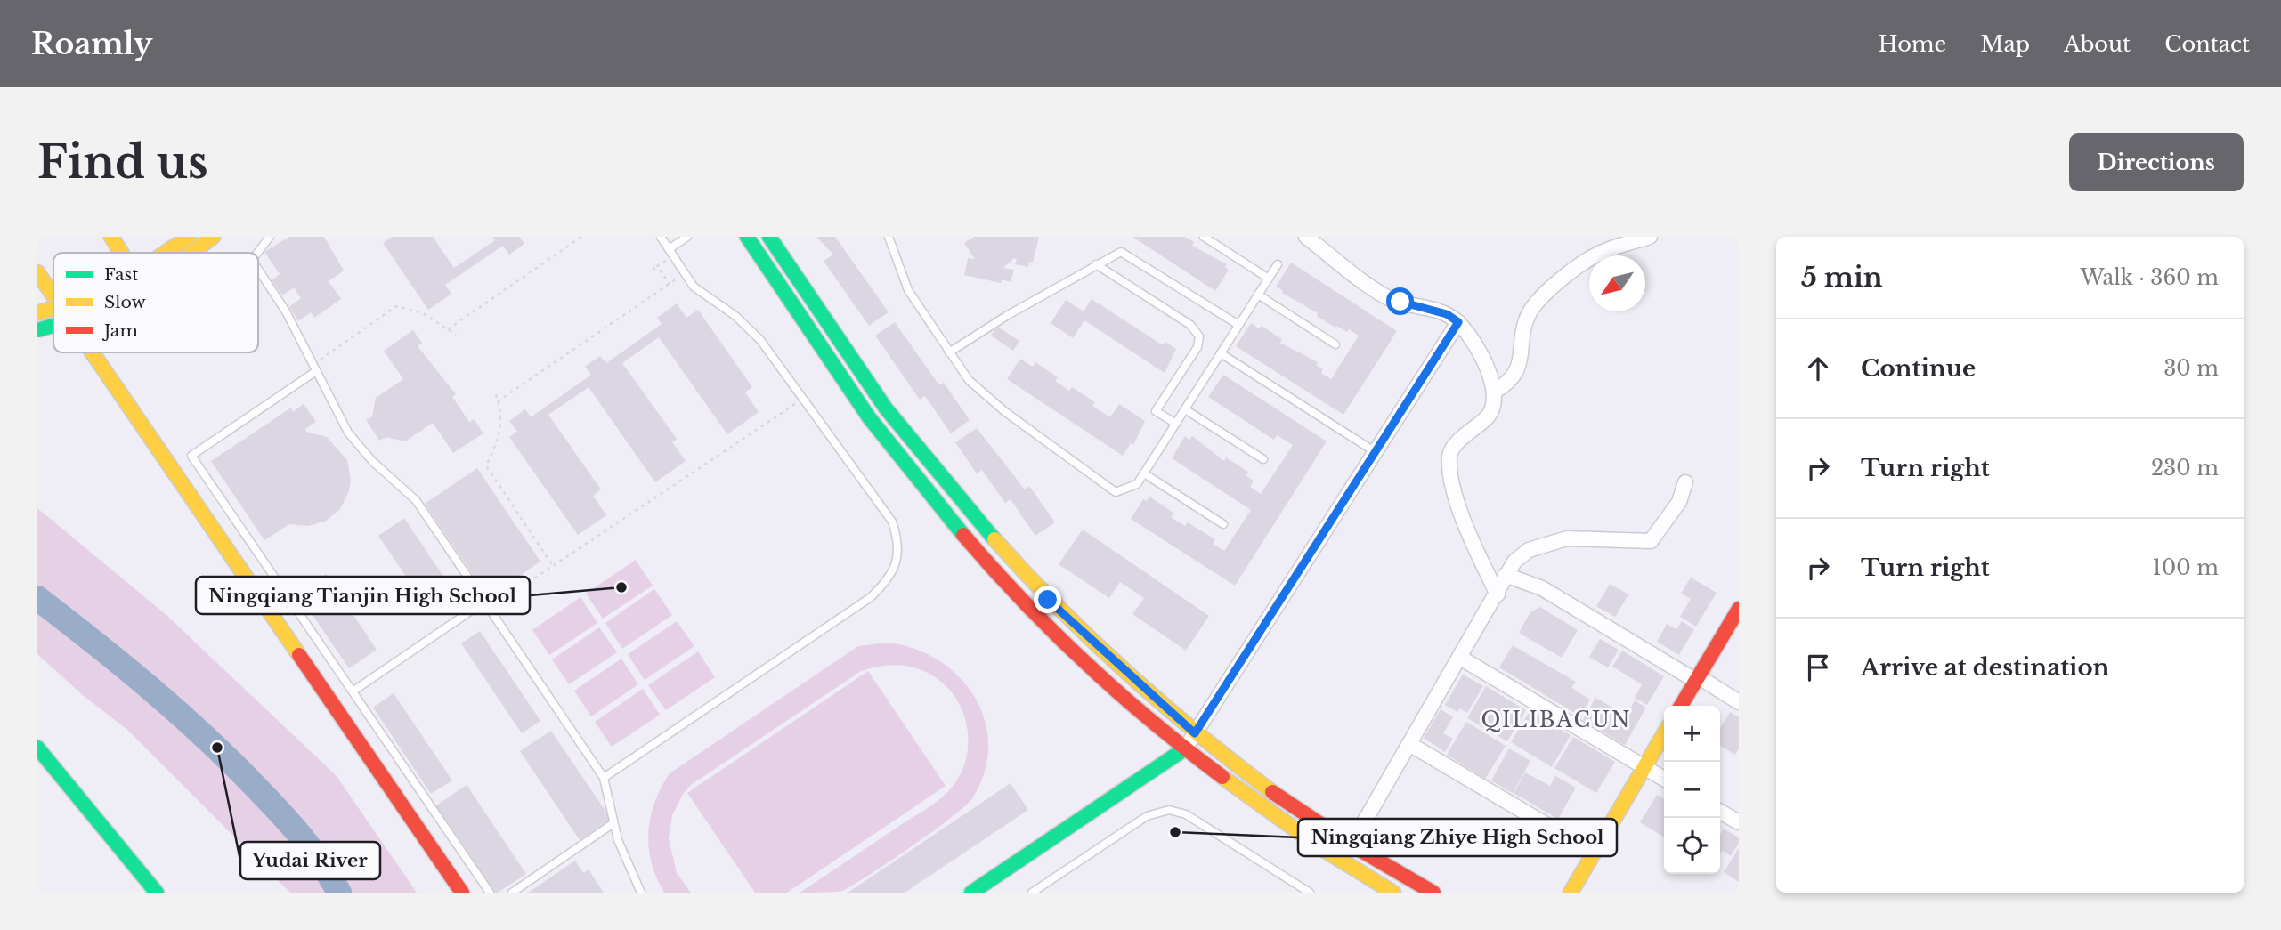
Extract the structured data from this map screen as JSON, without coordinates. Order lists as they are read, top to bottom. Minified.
{"districts":["QILIBACUN"],"places":["Ningqiang Tianjin High School","Yudai River","Ningqiang Zhiye High School"],"legend":["Fast","Slow","Jam"],"north":"bottom left","page":{"header":"Roamly","nav":["Home","Map","About","Contact"],"buttons":"Directions","title":"Find us","heading":["5 min","Walk · 360 m"],"list":[["Continue","30 m"],["Turn right","230 m"],["Turn right","100 m"],"Arrive at destination"],"map_buttons":["+","−"]}}
